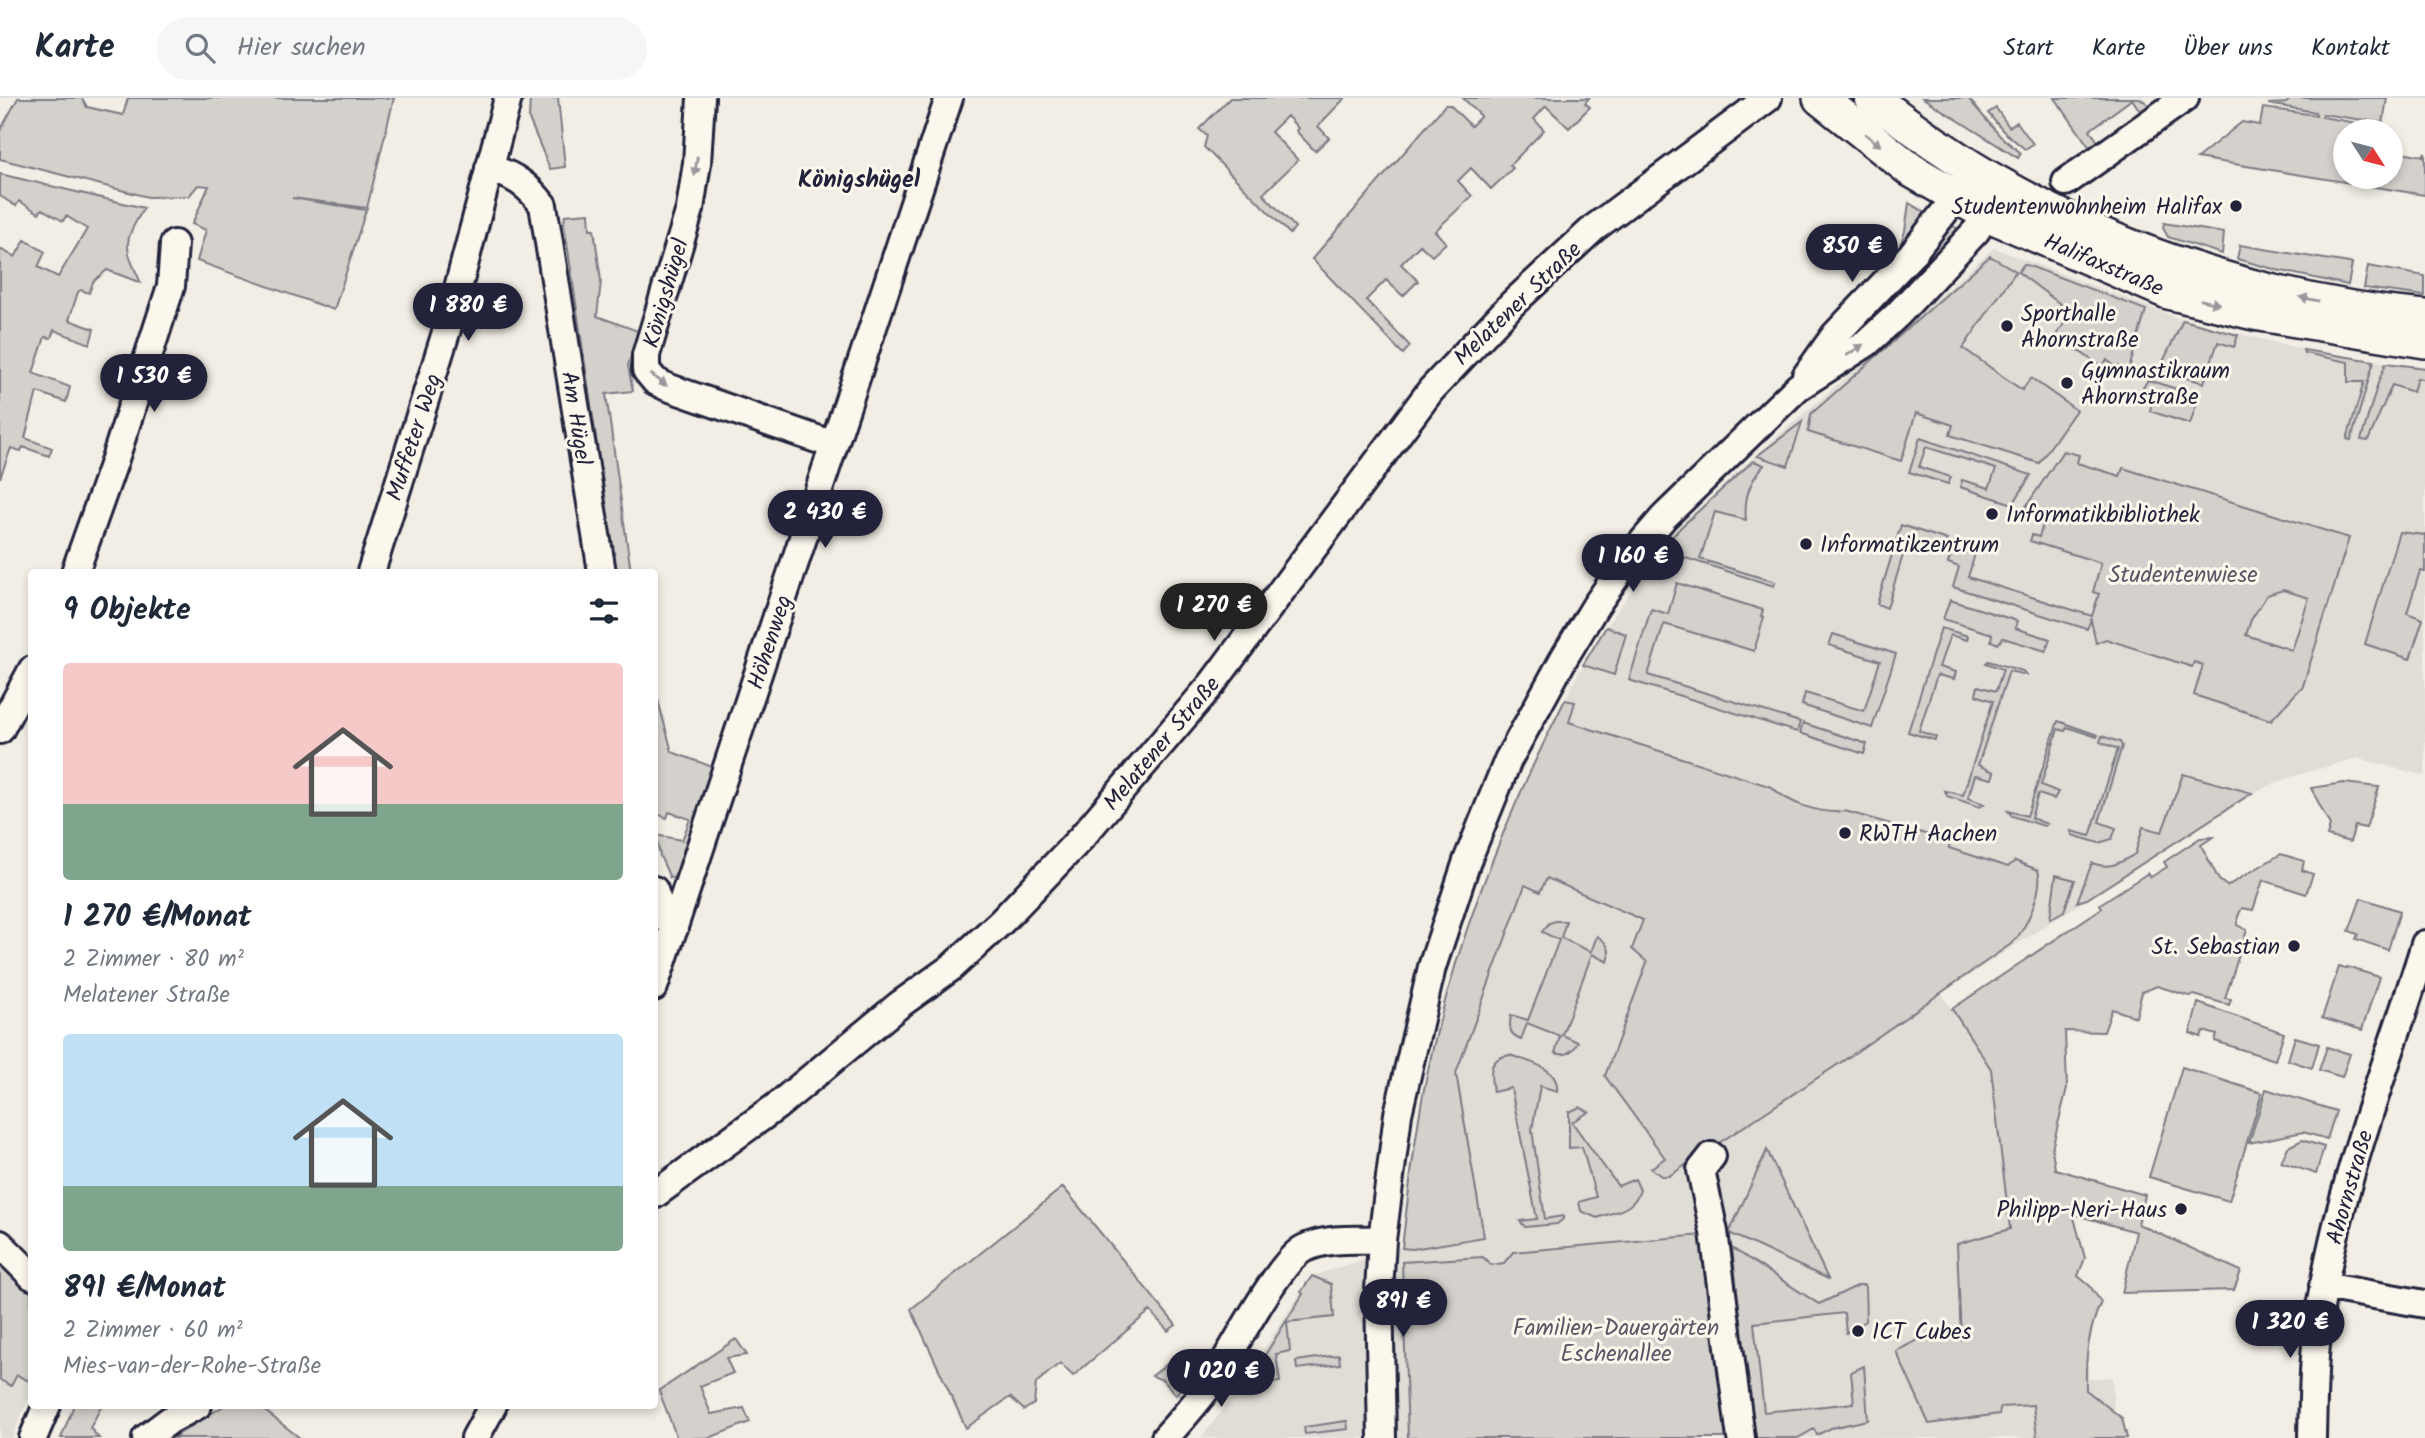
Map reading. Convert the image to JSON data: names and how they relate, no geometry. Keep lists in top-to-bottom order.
{
  "streets": {
    "main road": ["Halifaxstraße"],
    "street": [
      "Königshügel",
      "Melatener Straße",
      "Am Hügel",
      "Muffeter Weg",
      "Höhenweg",
      "Ahornstraße"
    ]
  },
  "crossings": [
    ["Königshügel", "Höhenweg"],
    ["Am Hügel", "Muffeter Weg"]
  ],
  "districts": ["Königshügel"],
  "parks": ["Studentenwiese", "Familien-Dauergärten Eschenallee"],
  "places": [
    "Studentenwohnheim Halifax",
    "Sporthalle Ahornstraße",
    "Gymnastikraum Ahornstraße",
    "Informatikbibliothek",
    "Informatikzentrum",
    "RWTH Aachen",
    "St. Sebastian",
    "Philipp-Neri-Haus",
    "ICT Cubes"
  ],
  "north": "bottom right",
  "page": {
    "header": "Karte",
    "search": "Hier suchen",
    "nav": [
      "Start",
      "Karte",
      "Über uns",
      "Kontakt"
    ],
    "price": [
      "850 €",
      "1 880 €",
      "1 530 €",
      "2 430 €",
      "1 160 €",
      "1 270 €",
      "891 €",
      "1 320 €",
      "1 020 €"
    ],
    "heading": "9 Objekte",
    "list": [
      {
        "name": "1 270 €/Monat",
        "note": "2 Zimmer · 80 m² · Melatener Straße"
      },
      {
        "name": "891 €/Monat",
        "note": "2 Zimmer · 60 m² · Mies-van-der-Rohe-Straße"
      }
    ]
  }
}
